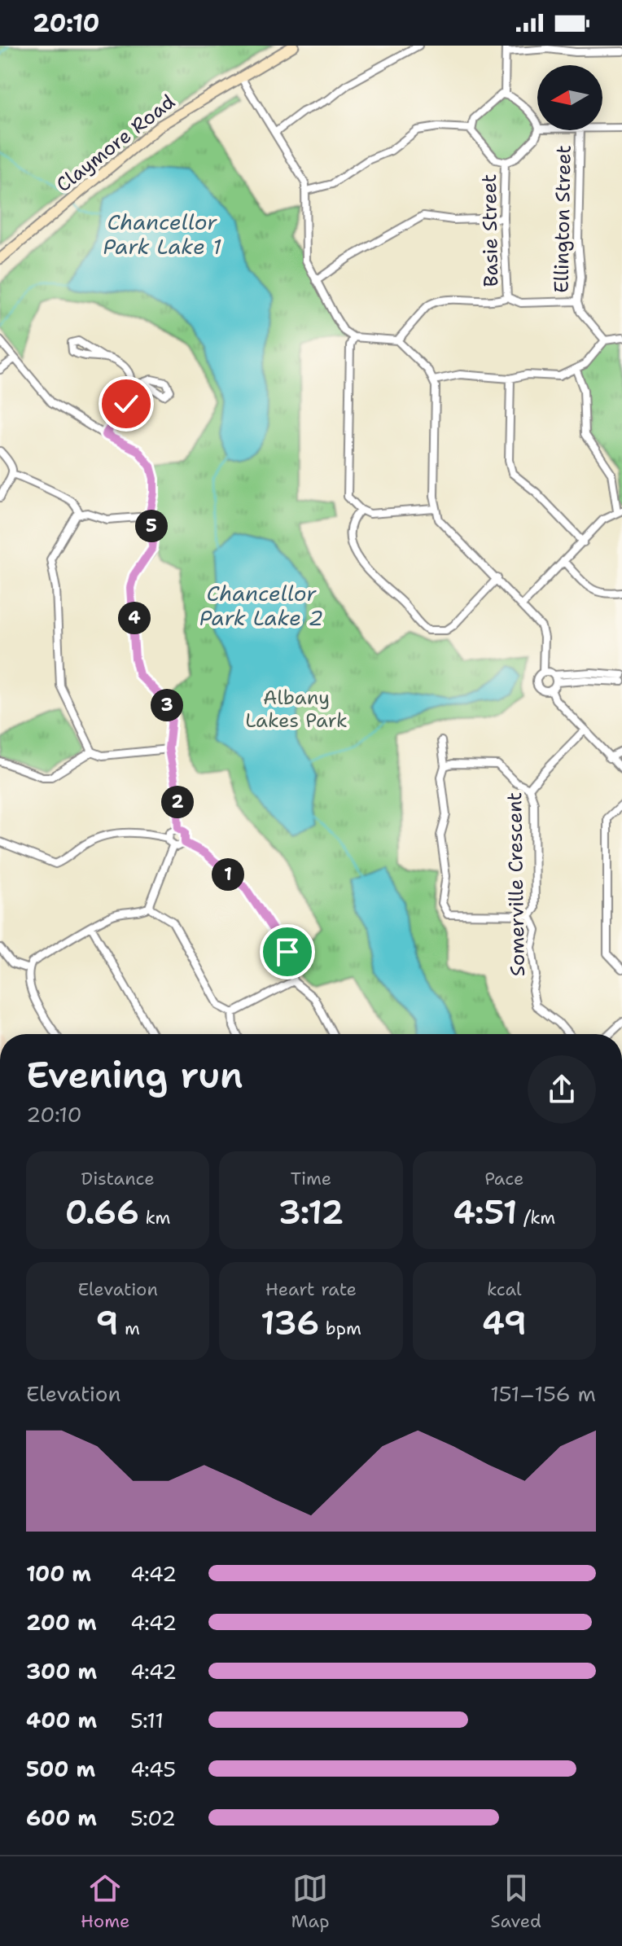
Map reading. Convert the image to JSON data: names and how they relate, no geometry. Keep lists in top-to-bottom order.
{
  "streets": {
    "main road": ["Claymore Road"],
    "street": ["Ellington Street", "Basie Street", "Somerville Crescent"]
  },
  "water": ["Chancellor Park Lake 1", "Chancellor Park Lake 2"],
  "parks": ["Albany Lakes Park"],
  "north": "left",
  "page": {
    "status": "20:10",
    "pins": [
      "5",
      "4",
      "3",
      "2",
      "1"
    ],
    "heading": ["Evening run", "20:10"],
    "stats": [
      ["Distance", "0.66 km"],
      ["Time", "3:12"],
      ["Pace", "4:51 /km"],
      ["Elevation", "9 m"],
      ["Heart rate", "136 bpm"],
      ["kcal", "49"]
    ],
    "chart": ["Elevation", "151–156 m"],
    "list": [
      {
        "name": "100 m",
        "note": "4:42"
      },
      {
        "name": "200 m",
        "note": "4:42"
      },
      {
        "name": "300 m",
        "note": "4:42"
      },
      {
        "name": "400 m",
        "note": "5:11"
      },
      {
        "name": "500 m",
        "note": "4:45"
      },
      {
        "name": "600 m",
        "note": "5:02"
      }
    ],
    "tabs": ["Home", "Map", "Saved"]
  }
}
